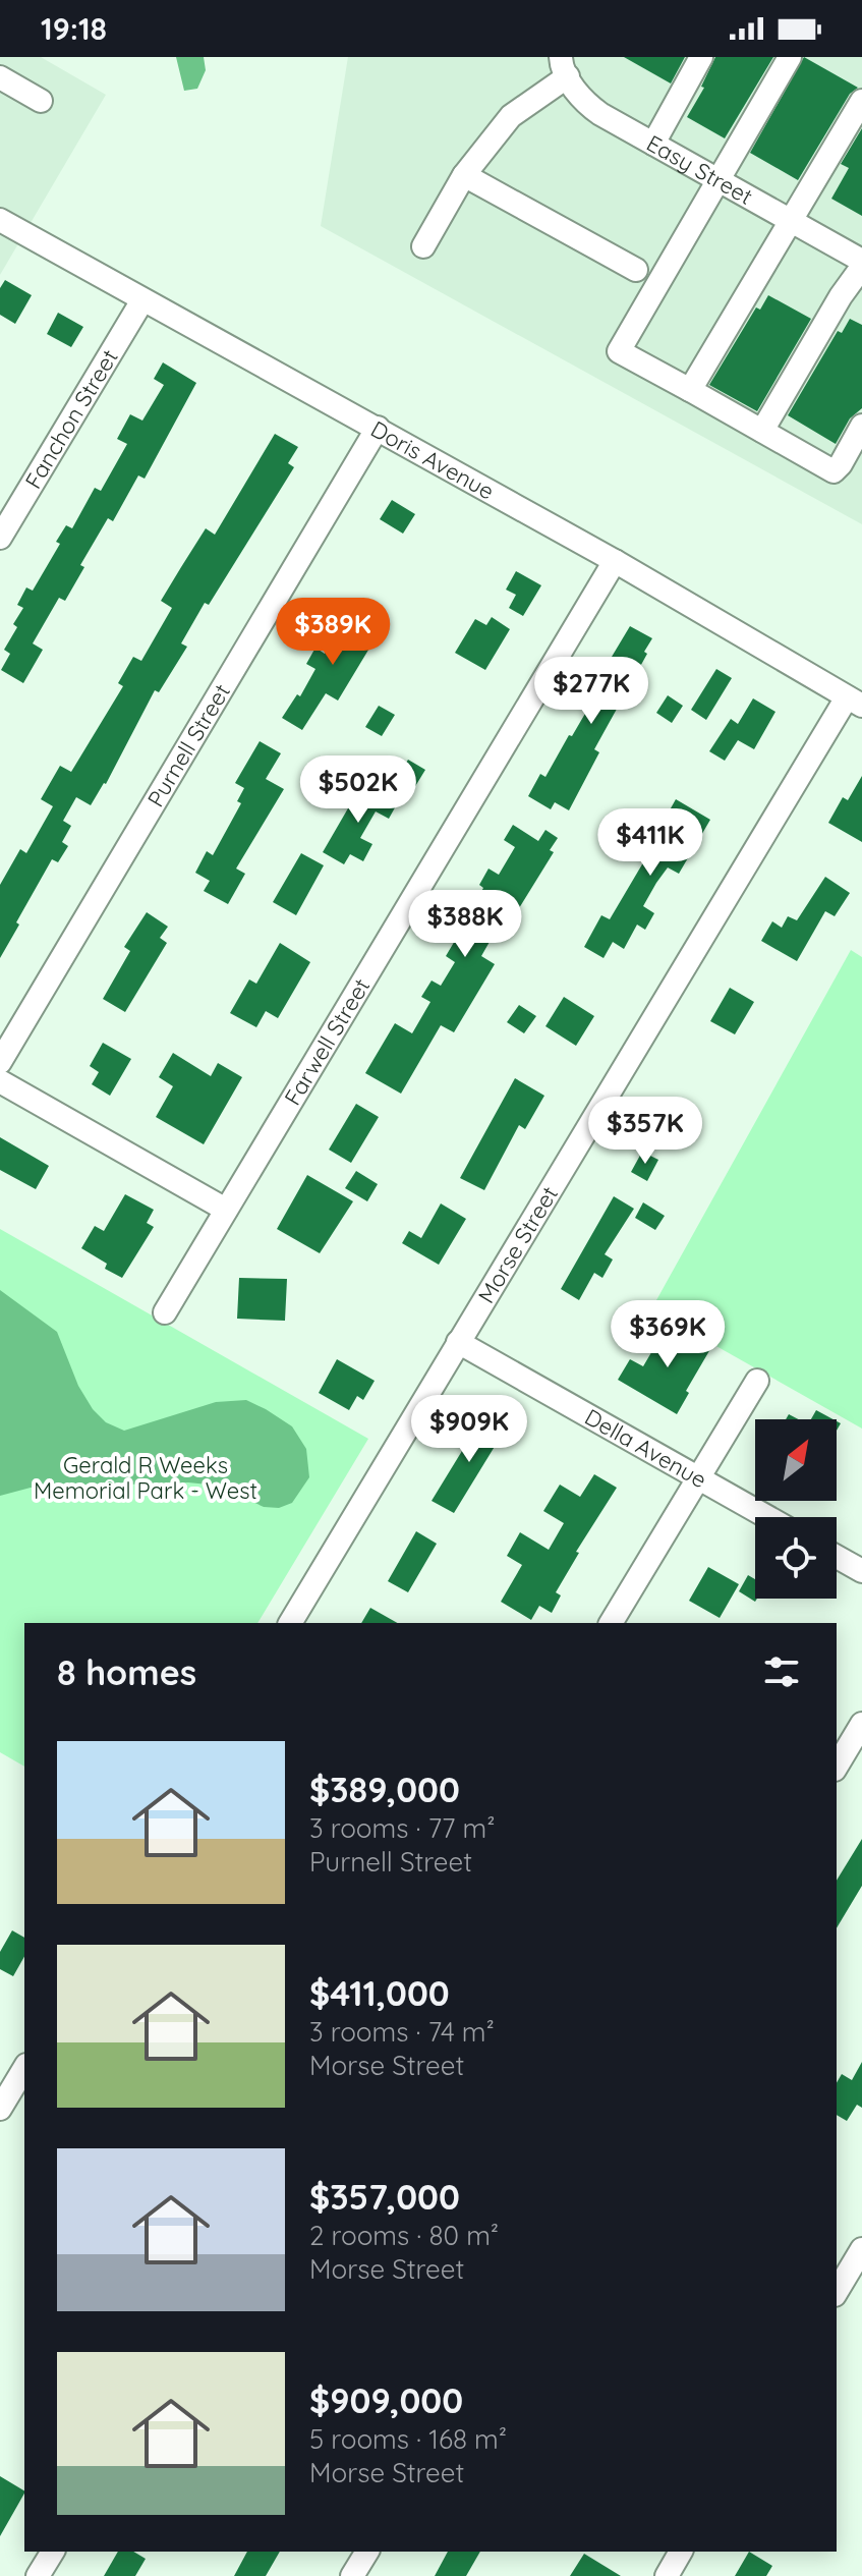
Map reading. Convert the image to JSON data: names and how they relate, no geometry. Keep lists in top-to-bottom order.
{
  "streets": {
    "street": [
      "Easy Street",
      "Fanchon Street",
      "Doris Avenue",
      "Purnell Street",
      "Farwell Street",
      "Morse Street",
      "Della Avenue"
    ]
  },
  "crossings": [
    ["Fanchon Street", "Doris Avenue"],
    ["Doris Avenue", "Purnell Street"],
    ["Doris Avenue", "Farwell Street"],
    ["Doris Avenue", "Morse Street"],
    ["Morse Street", "Della Avenue"]
  ],
  "parks": ["Gerald R Weeks Memorial Park - West"],
  "north": "top right",
  "page": {
    "status": "19:18",
    "price": [
      "$389K",
      "$277K",
      "$502K",
      "$411K",
      "$388K",
      "$357K",
      "$369K",
      "$909K"
    ],
    "heading": "8 homes",
    "list": [
      {
        "name": "$389,000",
        "note": "3 rooms · 77 m² · Purnell Street"
      },
      {
        "name": "$411,000",
        "note": "3 rooms · 74 m² · Morse Street"
      },
      {
        "name": "$357,000",
        "note": "2 rooms · 80 m² · Morse Street"
      },
      {
        "name": "$909,000",
        "note": "5 rooms · 168 m² · Morse Street"
      }
    ]
  }
}
